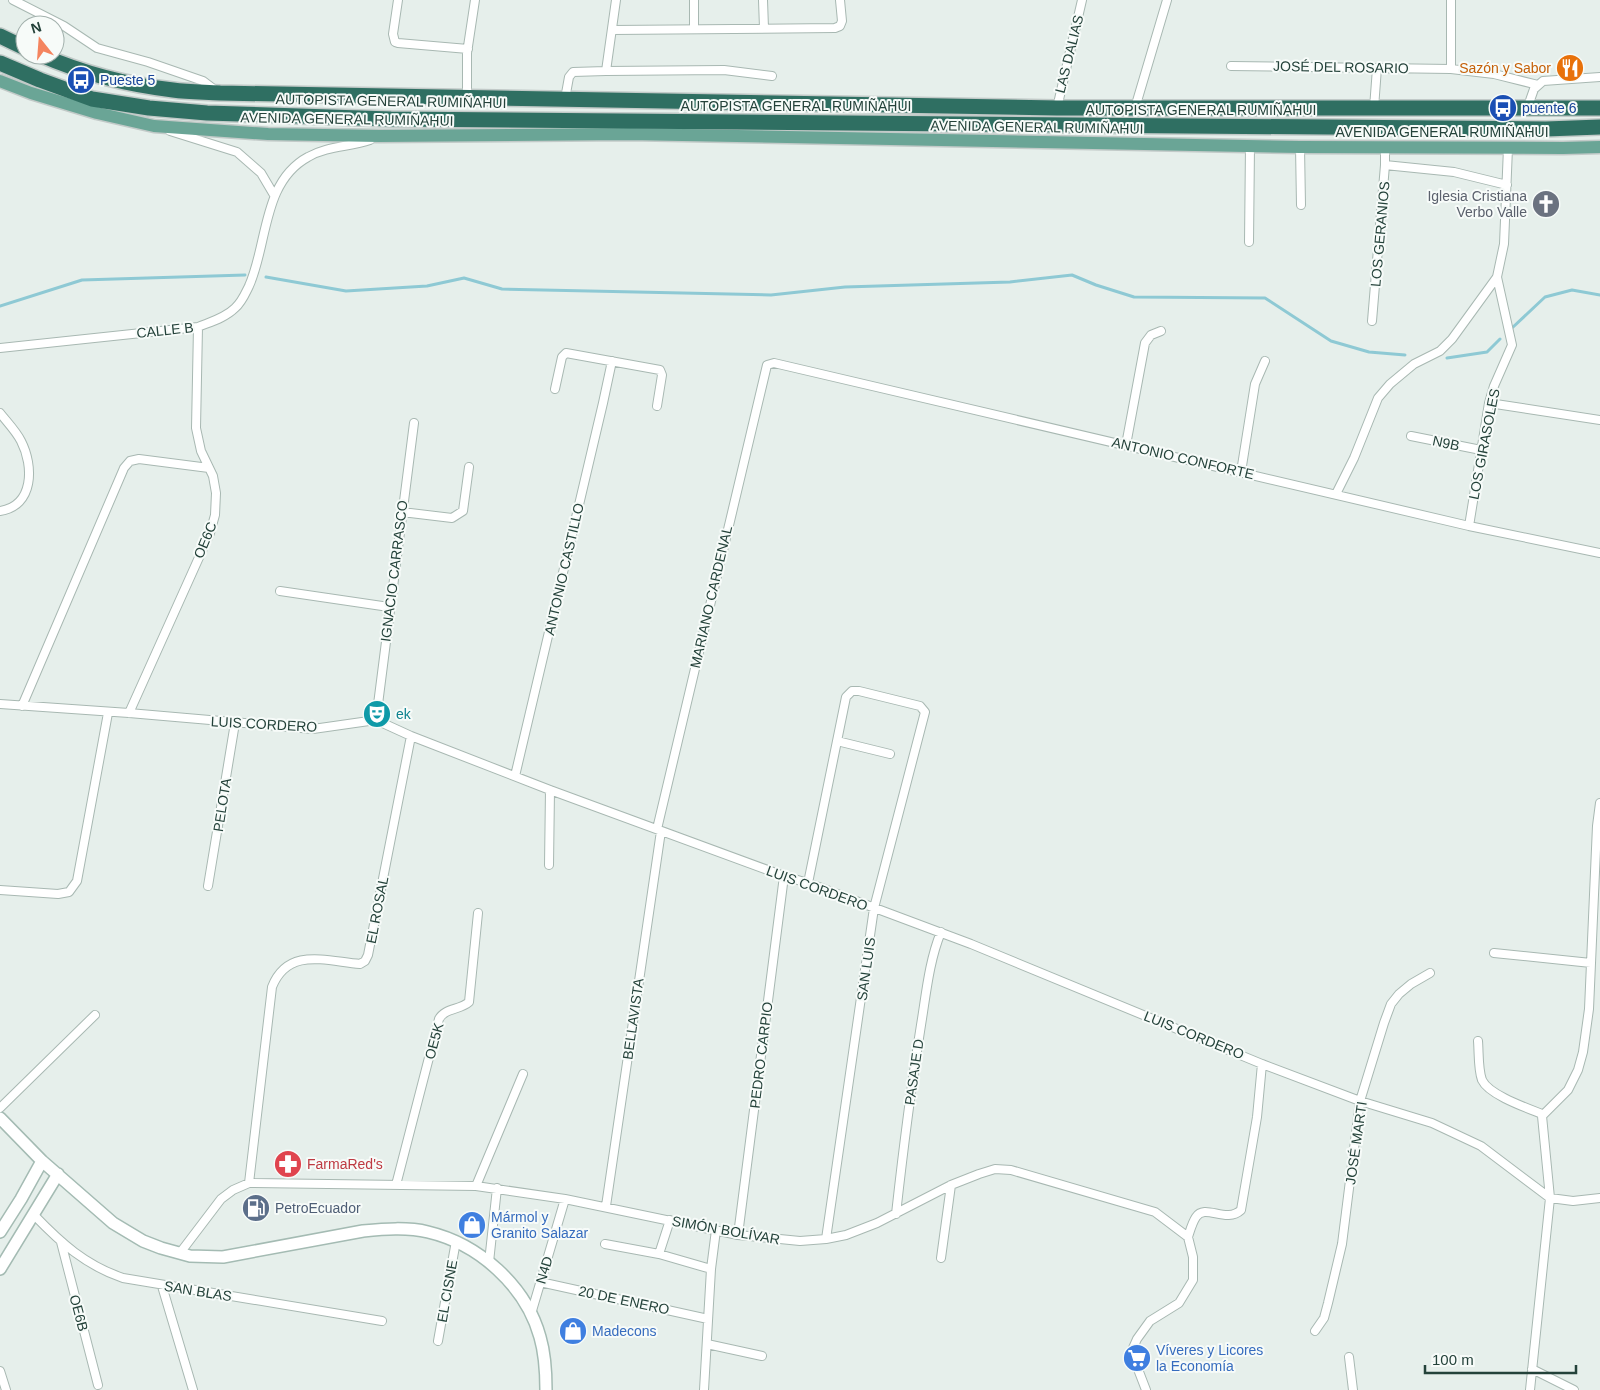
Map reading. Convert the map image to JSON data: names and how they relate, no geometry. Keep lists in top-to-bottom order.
{
  "streets": {
    "highway": ["AUTOPISTA GENERAL RUMIÑAHUI"],
    "main road": ["AVENIDA GENERAL RUMIÑAHUI"],
    "street": [
      "LAS DALIAS",
      "JOSÉ DEL ROSARIO",
      "LOS GERANIOS",
      "CALLE B",
      "N9B",
      "LOS GIRASOLES",
      "ANTONIO CONFORTE",
      "OE6C",
      "ANTONIO CASTILLO",
      "IGNACIO CARRASCO",
      "MARIANO CARDENAL",
      "LUIS CORDERO",
      "PELOTA",
      "EL ROSAL",
      "SAN LUIS",
      "BELLAVISTA",
      "OE5K",
      "PEDRO CARPIO",
      "PASAJE D",
      "JOSÉ MARTI",
      "SIMÓN BOLÍVAR",
      "N4D",
      "SAN BLAS",
      "EL CISNE",
      "20 DE ENERO",
      "OE6B"
    ]
  },
  "crossings": [
    ["LAS DALIAS", "AUTOPISTA GENERAL RUMIÑAHUI"],
    ["AVENIDA GENERAL RUMIÑAHUI", "LOS GERANIOS"],
    ["AVENIDA GENERAL RUMIÑAHUI", "CALLE B"],
    ["AVENIDA GENERAL RUMIÑAHUI", "LOS GIRASOLES"],
    ["CALLE B", "OE6C"],
    ["N9B", "LOS GIRASOLES"],
    ["LOS GIRASOLES", "ANTONIO CONFORTE"],
    ["ANTONIO CONFORTE", "MARIANO CARDENAL"],
    ["OE6C", "LUIS CORDERO"],
    ["ANTONIO CASTILLO", "LUIS CORDERO"],
    ["IGNACIO CARRASCO", "LUIS CORDERO"],
    ["MARIANO CARDENAL", "LUIS CORDERO"],
    ["MARIANO CARDENAL", "BELLAVISTA"],
    ["LUIS CORDERO", "PELOTA"],
    ["LUIS CORDERO", "EL ROSAL"],
    ["LUIS CORDERO", "SAN LUIS"],
    ["LUIS CORDERO", "BELLAVISTA"],
    ["LUIS CORDERO", "PEDRO CARPIO"],
    ["LUIS CORDERO", "PASAJE D"],
    ["LUIS CORDERO", "JOSÉ MARTI"],
    ["EL ROSAL", "SIMÓN BOLÍVAR"],
    ["SAN LUIS", "SIMÓN BOLÍVAR"],
    ["BELLAVISTA", "SIMÓN BOLÍVAR"],
    ["OE5K", "SIMÓN BOLÍVAR"],
    ["PEDRO CARPIO", "SIMÓN BOLÍVAR"],
    ["PASAJE D", "SIMÓN BOLÍVAR"],
    ["SIMÓN BOLÍVAR", "N4D"],
    ["N4D", "20 DE ENERO"],
    ["SAN BLAS", "OE6B"]
  ],
  "places": {
    "restaurant": ["Sazón y Sabor"],
    "bus stop": ["Pueste 5", "puente 6"],
    "church": ["Iglesia Cristiana Verbo Valle"],
    "theatre": ["ek"],
    "pharmacy": ["FarmaRed's"],
    "fuel station": ["PetroEcuador"],
    "shop": ["Mármol y Granito Salazar", "Madecons"],
    "supermarket": ["Víveres y Licores la Economía"]
  },
  "scale_bar": "100 m",
  "north": "top"
}
